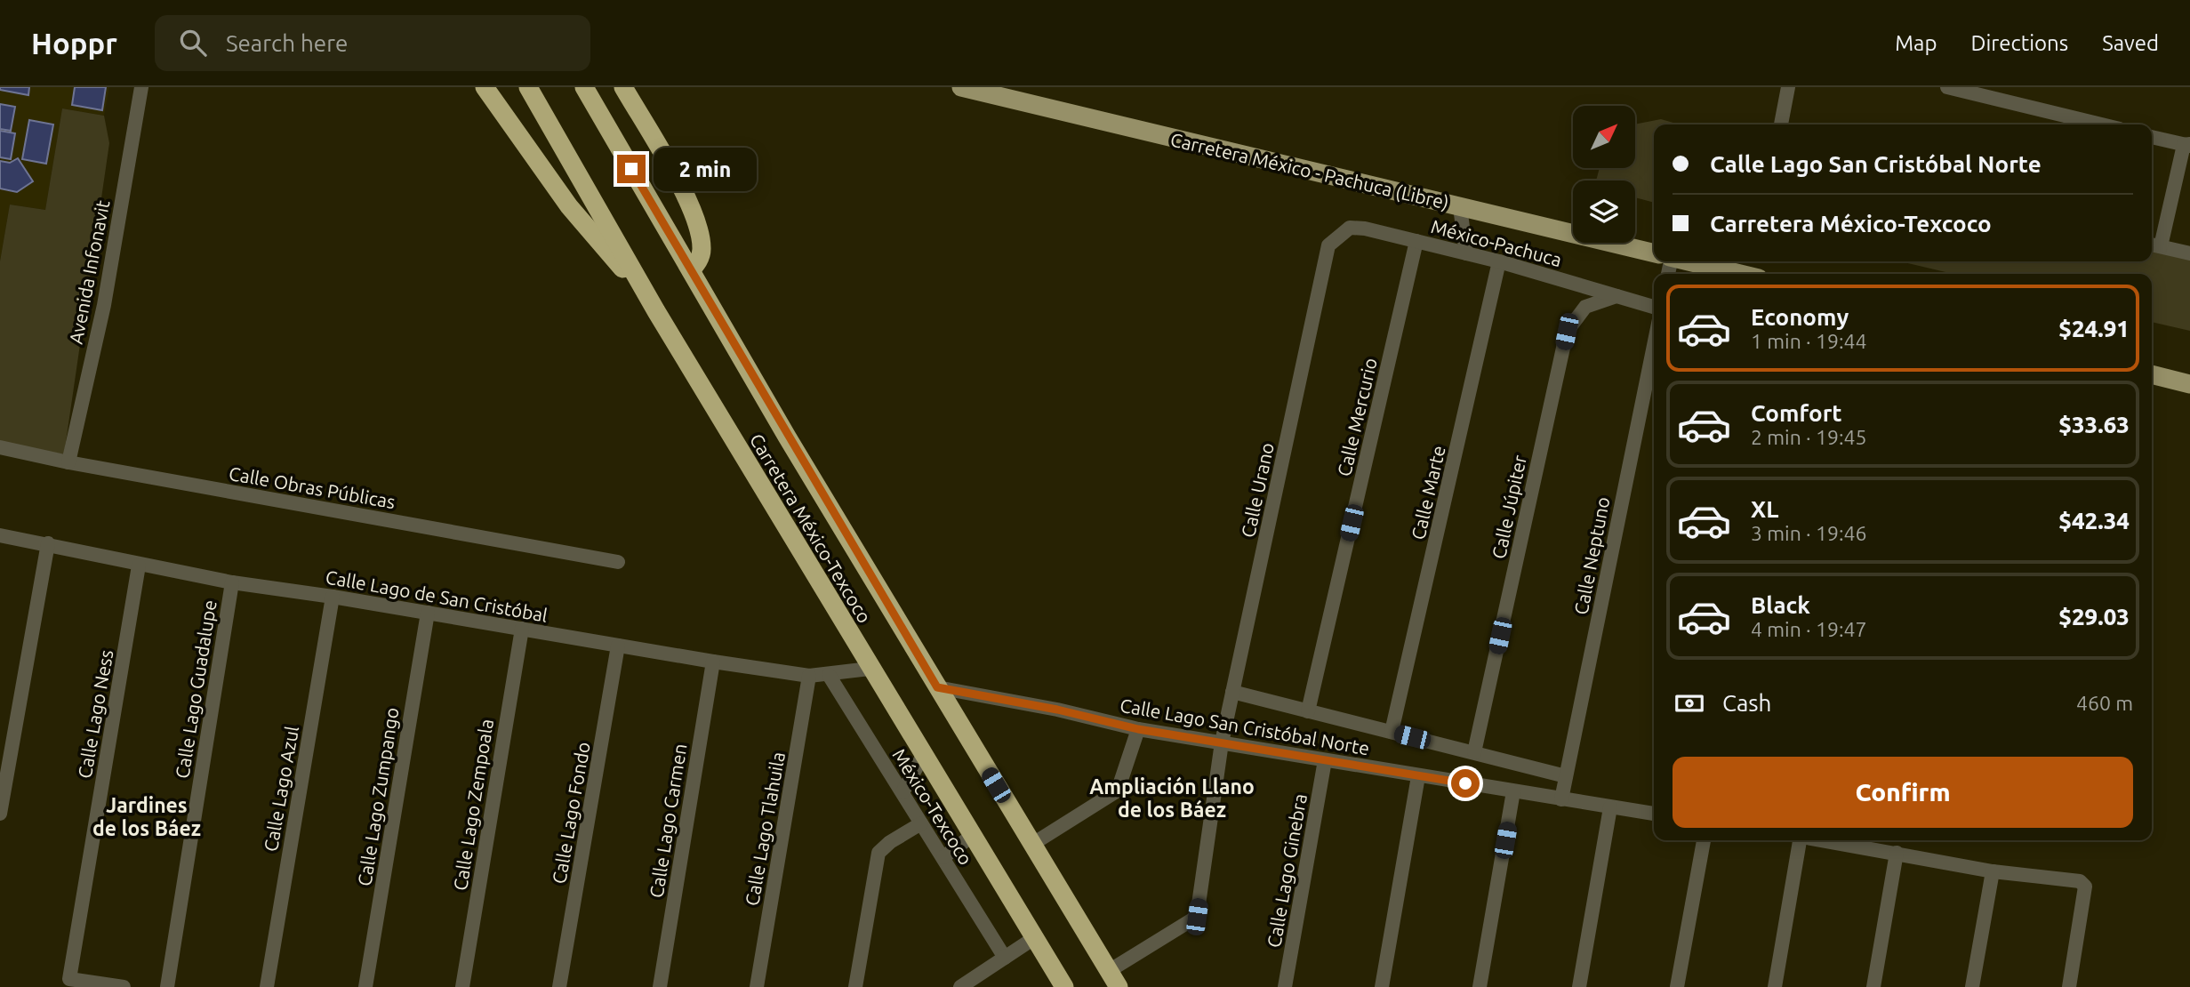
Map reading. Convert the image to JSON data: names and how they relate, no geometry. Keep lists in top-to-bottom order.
{
  "streets": {
    "highway": ["Carretera México-Texcoco"],
    "main road": ["Carretera México - Pachuca (Libre)"],
    "street": [
      "México-Pachuca",
      "Avenida Infonavit",
      "Calle Mercurio",
      "Calle Obras Públicas",
      "Calle Urano",
      "Calle Marte",
      "Calle Júpiter",
      "Calle Neptuno",
      "Calle Lago de San Cristóbal",
      "Calle Lago Guadalupe",
      "Calle Lago Ness",
      "Calle Lago San Cristóbal Norte",
      "Calle Lago Azul",
      "Calle Lago Zumpango",
      "Calle Lago Zempoala",
      "México-Texcoco",
      "Calle Lago Fondo",
      "Calle Lago Carmen",
      "Calle Lago Tlahuila",
      "Calle Lago Ginebra"
    ]
  },
  "crossings": [
    ["México-Pachuca", "Calle Mercurio"],
    ["México-Pachuca", "Calle Urano"],
    ["México-Pachuca", "Calle Marte"],
    ["México-Pachuca", "Calle Júpiter"],
    ["Avenida Infonavit", "Calle Obras Públicas"],
    ["Calle Mercurio", "Calle Lago San Cristóbal Norte"],
    ["Calle Urano", "Carretera México-Texcoco"],
    ["Calle Urano", "Calle Lago San Cristóbal Norte"],
    ["Calle Marte", "Calle Lago San Cristóbal Norte"],
    ["Calle Júpiter", "Calle Lago San Cristóbal Norte"],
    ["Carretera México-Texcoco", "Calle Lago de San Cristóbal"],
    ["Carretera México-Texcoco", "Calle Lago San Cristóbal Norte"],
    ["Calle Neptuno", "Calle Lago San Cristóbal Norte"],
    ["Calle Lago de San Cristóbal", "Calle Lago Guadalupe"],
    ["Calle Lago de San Cristóbal", "Calle Lago Ness"],
    ["Calle Lago de San Cristóbal", "Calle Lago Azul"],
    ["Calle Lago de San Cristóbal", "Calle Lago Zumpango"],
    ["Calle Lago de San Cristóbal", "Calle Lago Zempoala"],
    ["Calle Lago de San Cristóbal", "México-Texcoco"],
    ["Calle Lago de San Cristóbal", "Calle Lago Fondo"],
    ["Calle Lago de San Cristóbal", "Calle Lago Carmen"],
    ["Calle Lago de San Cristóbal", "Calle Lago Tlahuila"],
    ["Calle Lago San Cristóbal Norte", "Calle Lago Ginebra"]
  ],
  "districts": ["Ampliación Llano de los Báez", "Jardines de los Báez"],
  "north": "top right",
  "page": {
    "header": "Hoppr",
    "search": "Search here",
    "nav": ["Map", "Directions", "Saved"],
    "banner": ["Calle Lago San Cristóbal Norte", "Carretera México-Texcoco"],
    "bubble": "2 min",
    "list": [
      {
        "name": "Economy",
        "note": "1 min · 19:44",
        "value": "$24.91"
      },
      {
        "name": "Comfort",
        "note": "2 min · 19:45",
        "value": "$33.63"
      },
      {
        "name": "XL",
        "note": "3 min · 19:46",
        "value": "$42.34"
      },
      {
        "name": "Black",
        "note": "4 min · 19:47",
        "value": "$29.03"
      }
    ],
    "pay": ["Cash", "460 m"],
    "buttons": "Confirm"
  }
}
